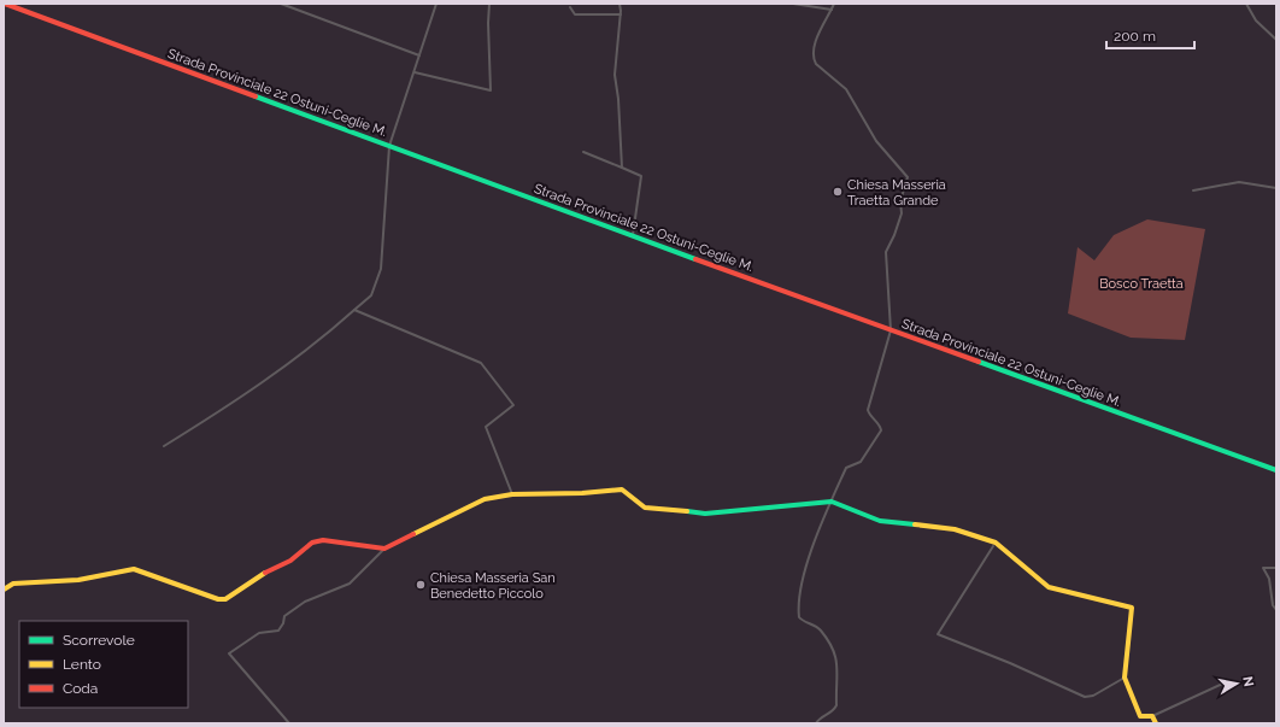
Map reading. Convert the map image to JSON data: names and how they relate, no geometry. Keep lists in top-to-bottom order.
{
  "streets": {
    "main road": ["Strada Provinciale 22 Ostuni-Ceglie M."]
  },
  "parks": ["Bosco Traetta"],
  "places": ["Chiesa Masseria Traetta Grande", "Chiesa Masseria San Benedetto Piccolo"],
  "legend": ["Scorrevole", "Lento", "Coda"],
  "scale_bar": "200 m",
  "north": "right"
}
